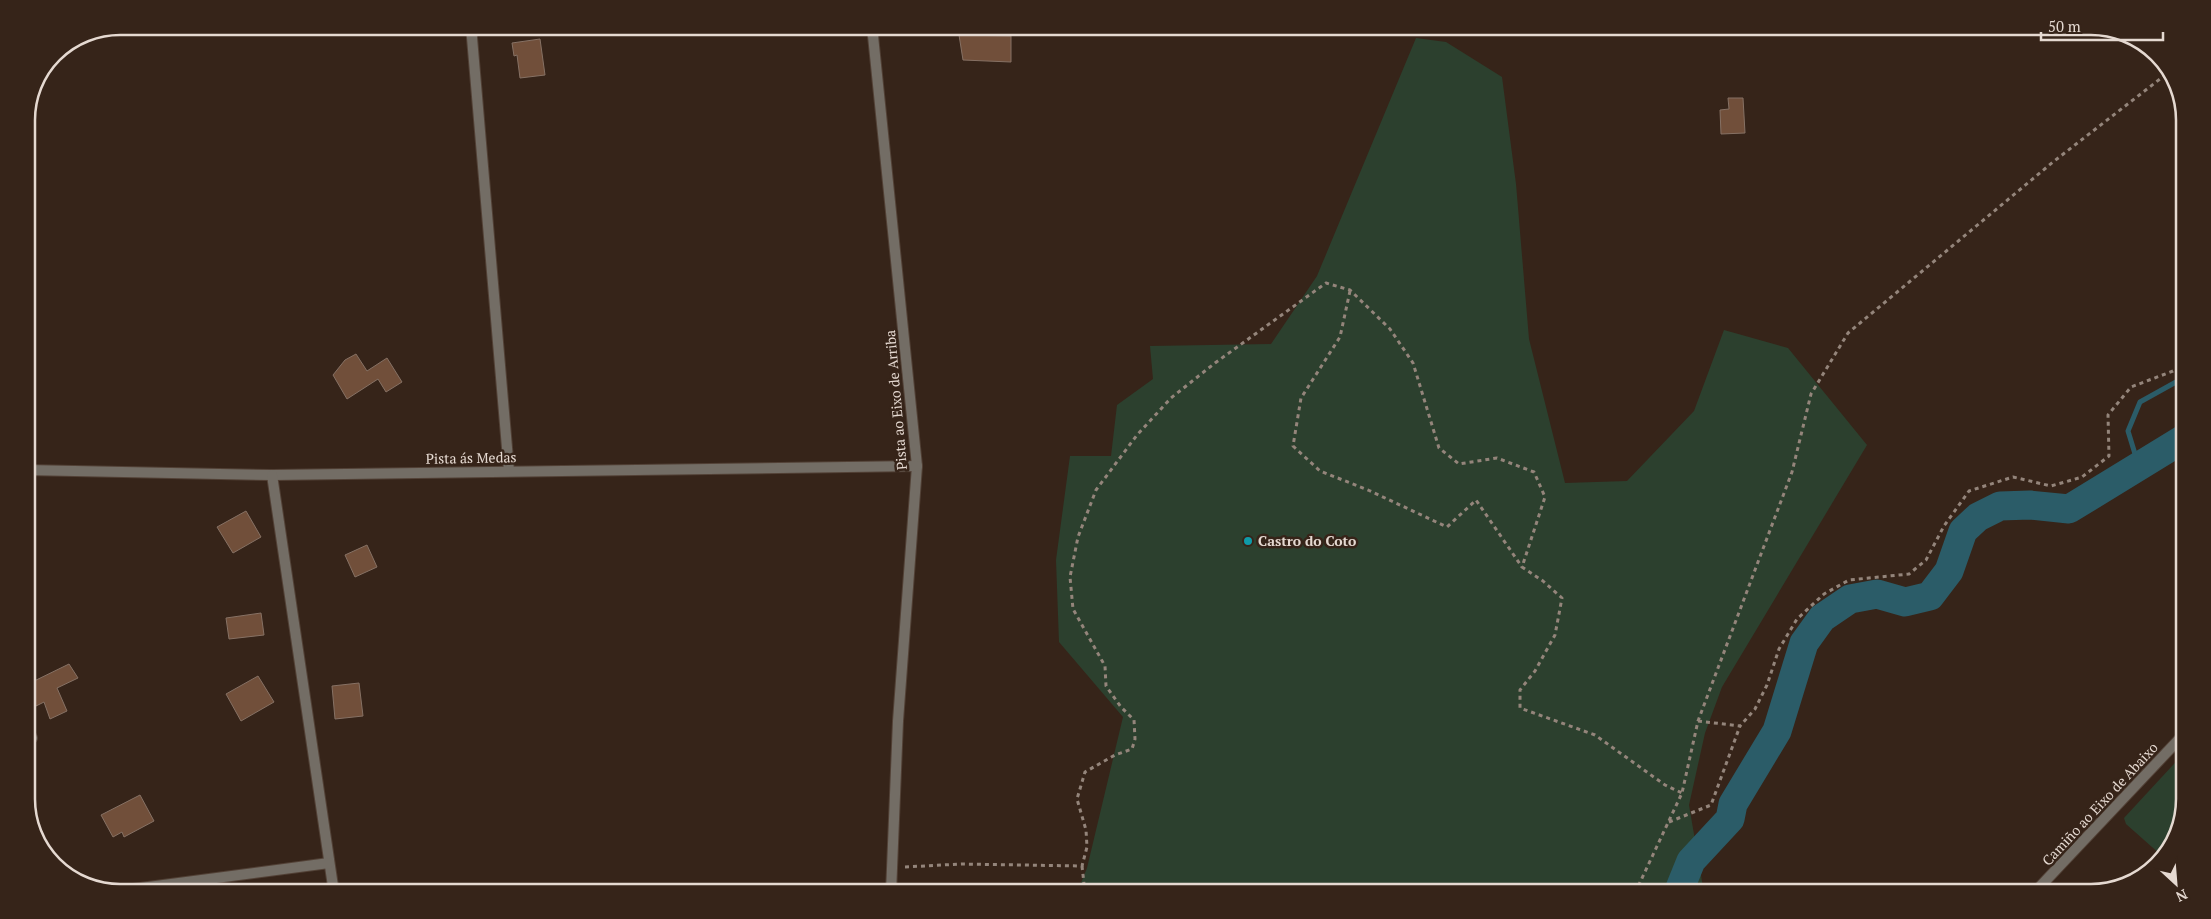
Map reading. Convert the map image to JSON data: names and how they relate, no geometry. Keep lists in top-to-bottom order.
{
  "streets": {
    "street": ["Pista ao Eixo de Arriba", "Pista ás Medas", "Camiño ao Eixo de Abaixo"]
  },
  "crossings": [
    ["Pista ao Eixo de Arriba", "Pista ás Medas"]
  ],
  "places": ["Castro do Coto"],
  "scale_bar": "50 m",
  "north": "bottom right"
}
